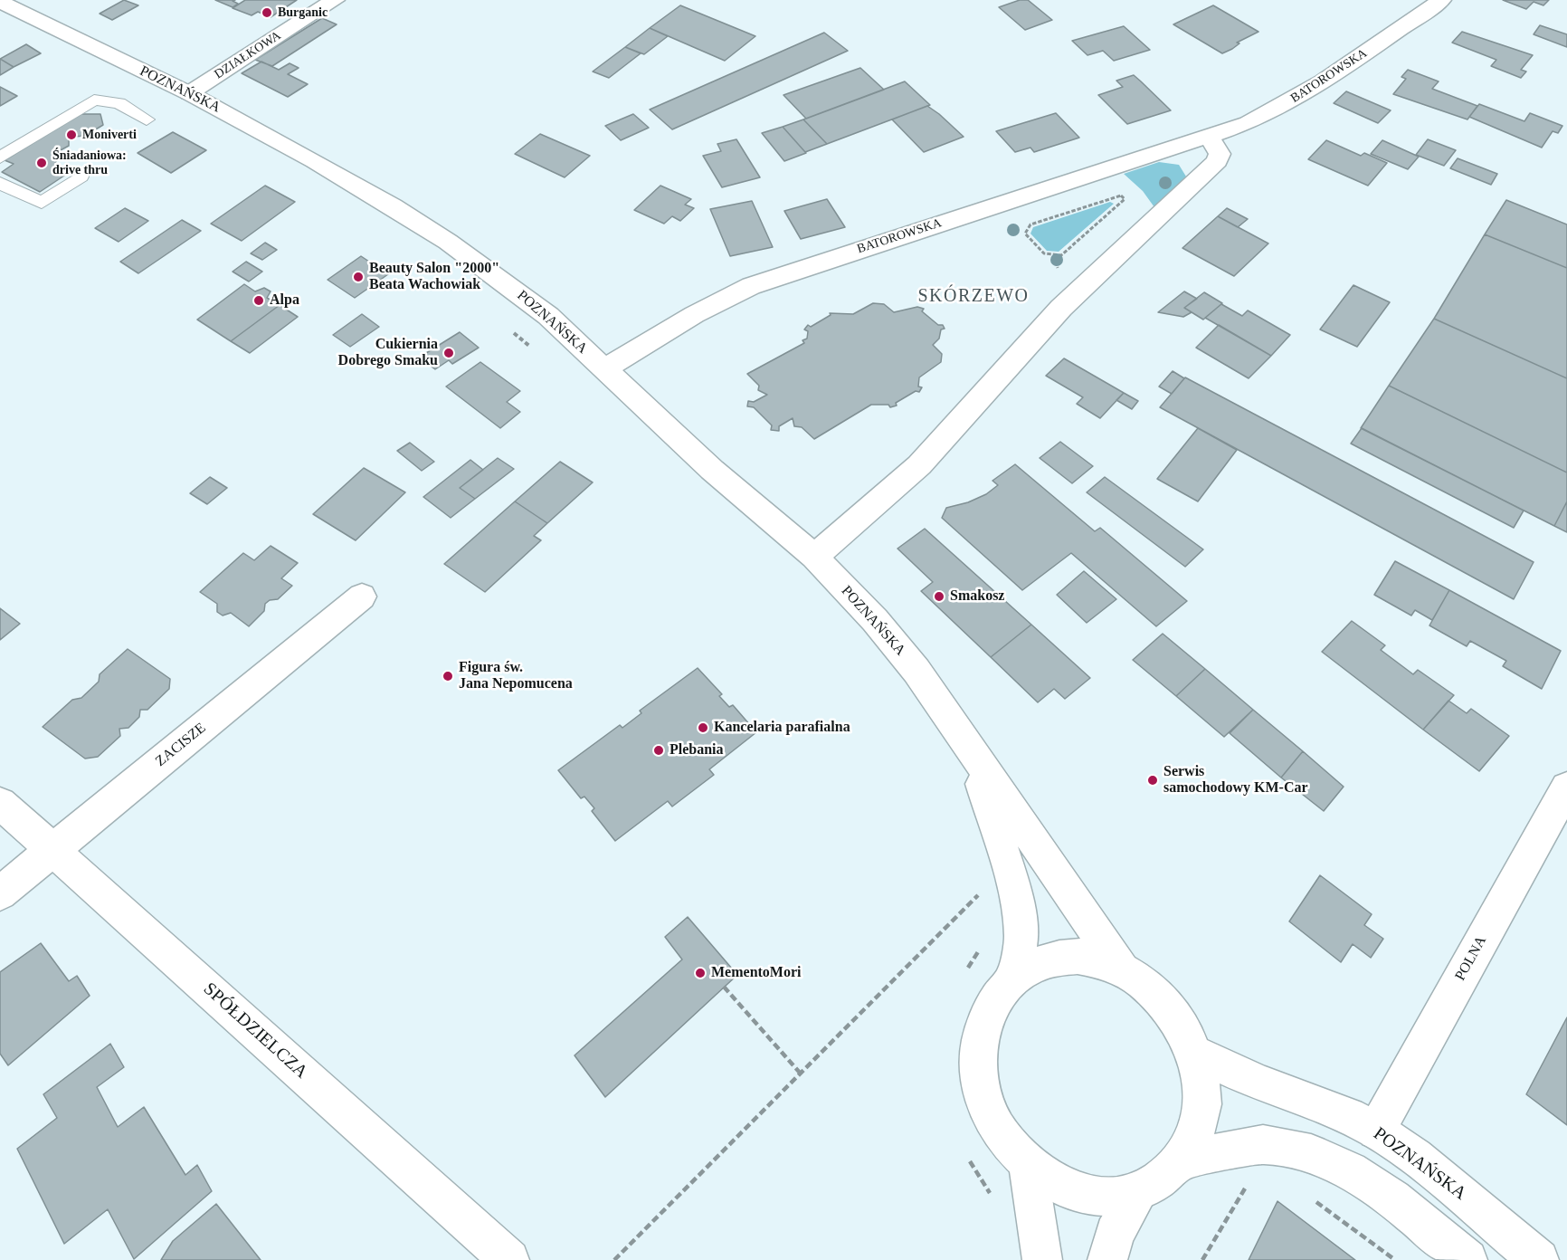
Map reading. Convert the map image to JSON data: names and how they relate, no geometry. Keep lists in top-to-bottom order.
{
  "streets": {
    "street": [
      "DZIAŁKOWA",
      "BATOROWSKA",
      "POZNAŃSKA",
      "ZACISZE",
      "POLNA",
      "SPÓŁDZIELCZA"
    ]
  },
  "crossings": [
    ["DZIAŁKOWA", "POZNAŃSKA"],
    ["BATOROWSKA", "POZNAŃSKA"],
    ["POZNAŃSKA", "POLNA"],
    ["ZACISZE", "SPÓŁDZIELCZA"]
  ],
  "districts": ["SKÓRZEWO"],
  "places": [
    "Burganic",
    "Moniverti",
    "Śniadaniowa: drive thru",
    "Beauty Salon \"2000\" Beata Wachowiak",
    "Alpa",
    "Cukiernia Dobrego Smaku",
    "Smakosz",
    "Figura św. Jana Nepomucena",
    "Kancelaria parafialna",
    "Plebania",
    "Serwis samochodowy KM-Car",
    "MementoMori"
  ]
}
